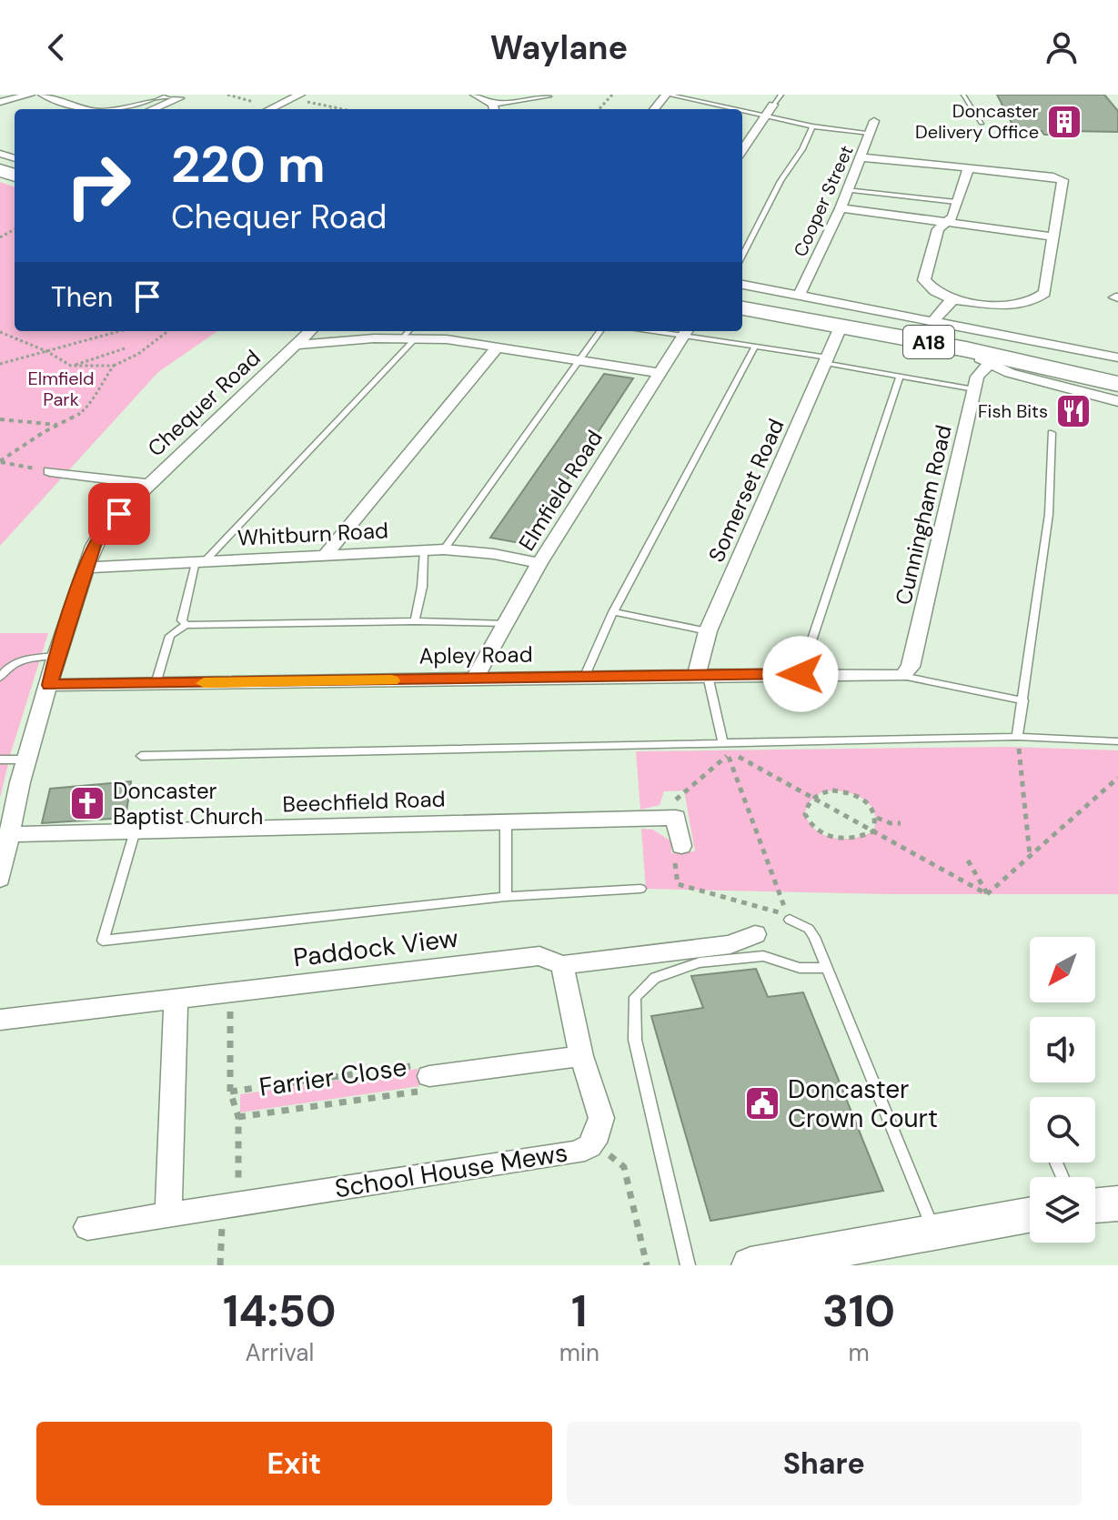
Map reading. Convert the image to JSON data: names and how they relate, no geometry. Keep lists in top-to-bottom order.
{
  "streets": {
    "highway": ["A18"],
    "street": [
      "Cooper Street",
      "Chequer Road",
      "Elmfield Road",
      "Somerset Road",
      "Cunningham Road",
      "Whitburn Road",
      "Apley Road",
      "Beechfield Road",
      "Paddock View",
      "Farrier Close",
      "School House Mews"
    ]
  },
  "crossings": [
    ["A18", "Somerset Road"],
    ["Chequer Road", "Whitburn Road"],
    ["Chequer Road", "Apley Road"],
    ["Chequer Road", "Beechfield Road"],
    ["Elmfield Road", "Whitburn Road"],
    ["Elmfield Road", "Apley Road"],
    ["Somerset Road", "Apley Road"],
    ["Cunningham Road", "Apley Road"],
    ["Paddock View", "School House Mews"],
    ["Farrier Close", "School House Mews"]
  ],
  "parks": ["Elmfield Park"],
  "places": {
    "building": ["Doncaster Delivery Office"],
    "restaurant": ["Fish Bits"],
    "church": ["Doncaster Baptist Church"],
    "public building": ["Doncaster Crown Court"]
  },
  "north": "bottom left",
  "page": {
    "header": "Waylane",
    "turn": ["220 m", "Chequer Road"],
    "then": "Then",
    "eta": [
      "14:50",
      "Arrival",
      "1",
      "min",
      "310",
      "m"
    ],
    "buttons": ["Exit", "Share"]
  }
}
